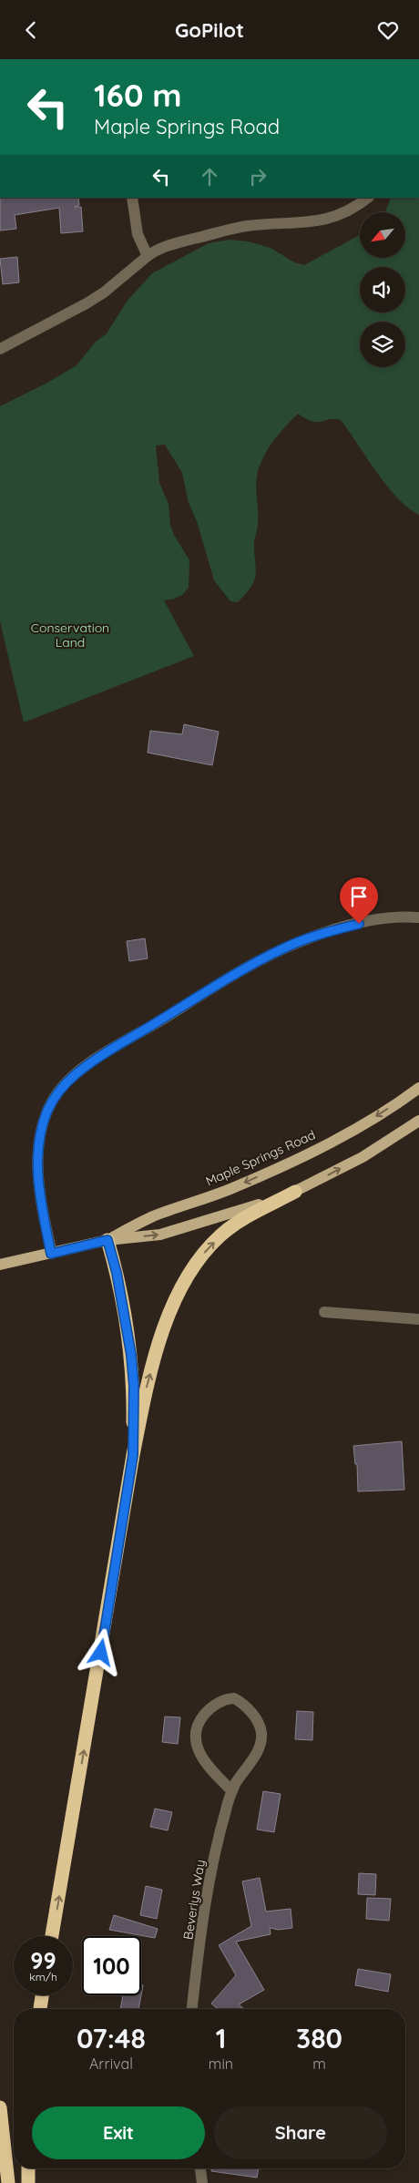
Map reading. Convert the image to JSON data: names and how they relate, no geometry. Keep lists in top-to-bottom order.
{
  "streets": {
    "main road": ["Maple Springs Road"],
    "street": ["Beverlys Way"]
  },
  "parks": ["Conservation Land"],
  "north": "bottom left",
  "page": {
    "header": "GoPilot",
    "turn": ["160 m", "Maple Springs Road"],
    "speed": "99 km/h",
    "limit": "100",
    "eta": [
      "07:48",
      "Arrival",
      "1",
      "min",
      "380",
      "m"
    ],
    "buttons": ["Exit", "Share"]
  }
}
